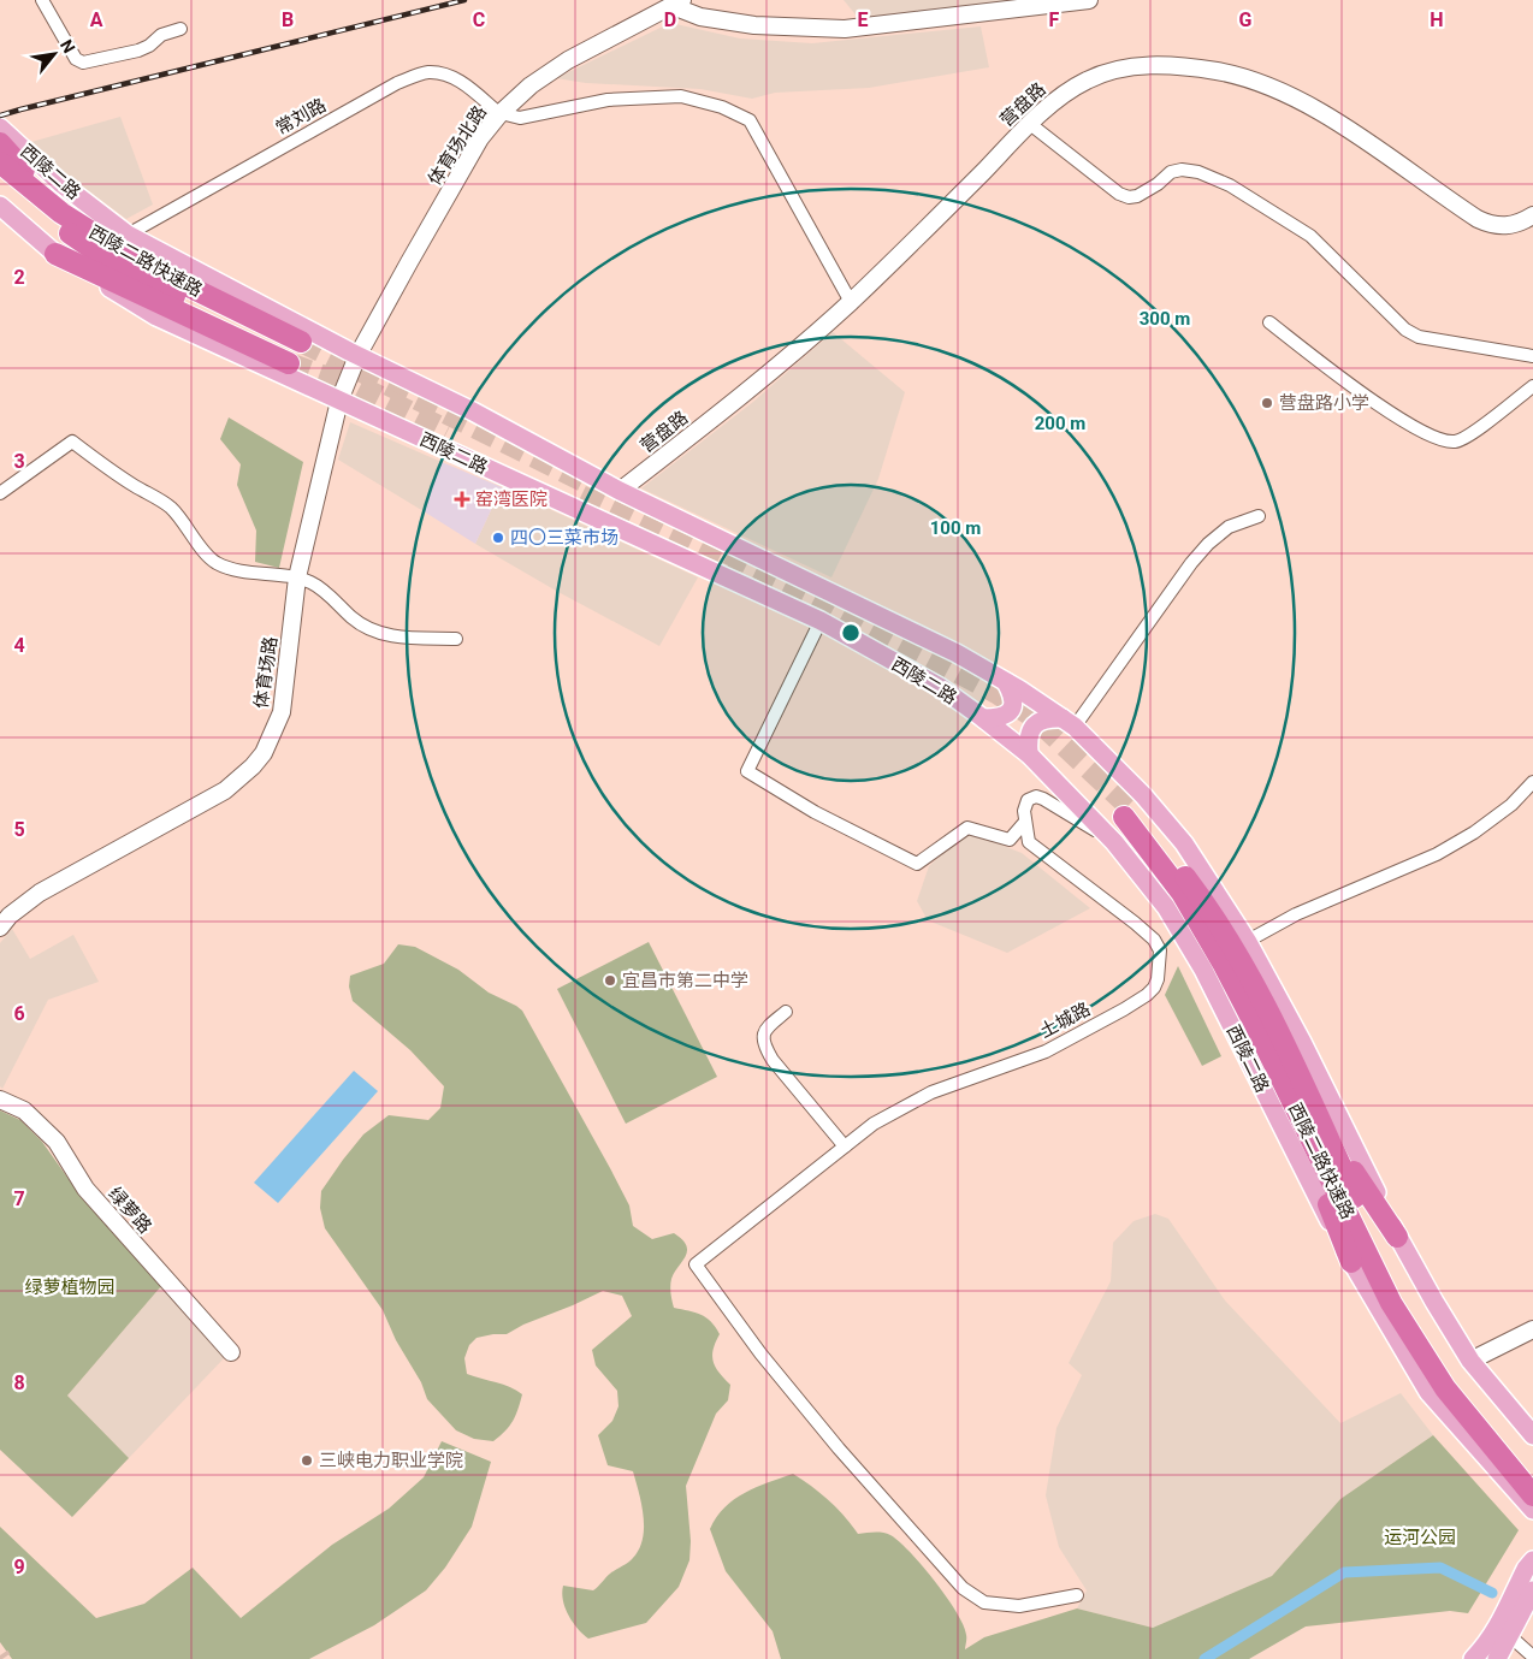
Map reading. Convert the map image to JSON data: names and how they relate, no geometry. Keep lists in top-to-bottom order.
{
  "streets": {
    "highway": ["西陵二路快速路"],
    "main road": ["西陵二路"],
    "street": [
      "营盘路",
      "常刘路",
      "体育场北路",
      "体育场路",
      "土城路",
      "绿萝路"
    ]
  },
  "crossings": [
    ["营盘路", "西陵二路"],
    ["常刘路", "体育场北路"],
    ["常刘路", "西陵二路"],
    ["体育场北路", "西陵二路"],
    ["体育场北路", "体育场路"],
    ["西陵二路", "体育场路"]
  ],
  "parks": ["绿萝植物园", "运河公园"],
  "places": {
    "other": [
      "营盘路小学",
      "四〇三菜市场",
      "宜昌市第二中学",
      "三峡电力职业学院"
    ],
    "health": ["窑湾医院"]
  },
  "north": "top right",
  "grid": {
    "columns": [
      "A",
      "B",
      "C",
      "D",
      "E",
      "F",
      "G",
      "H"
    ],
    "rows": [
      "2",
      "3",
      "4",
      "5",
      "6",
      "7",
      "8",
      "9"
    ]
  },
  "rings": ["300 m", "200 m", "100 m"]
}
